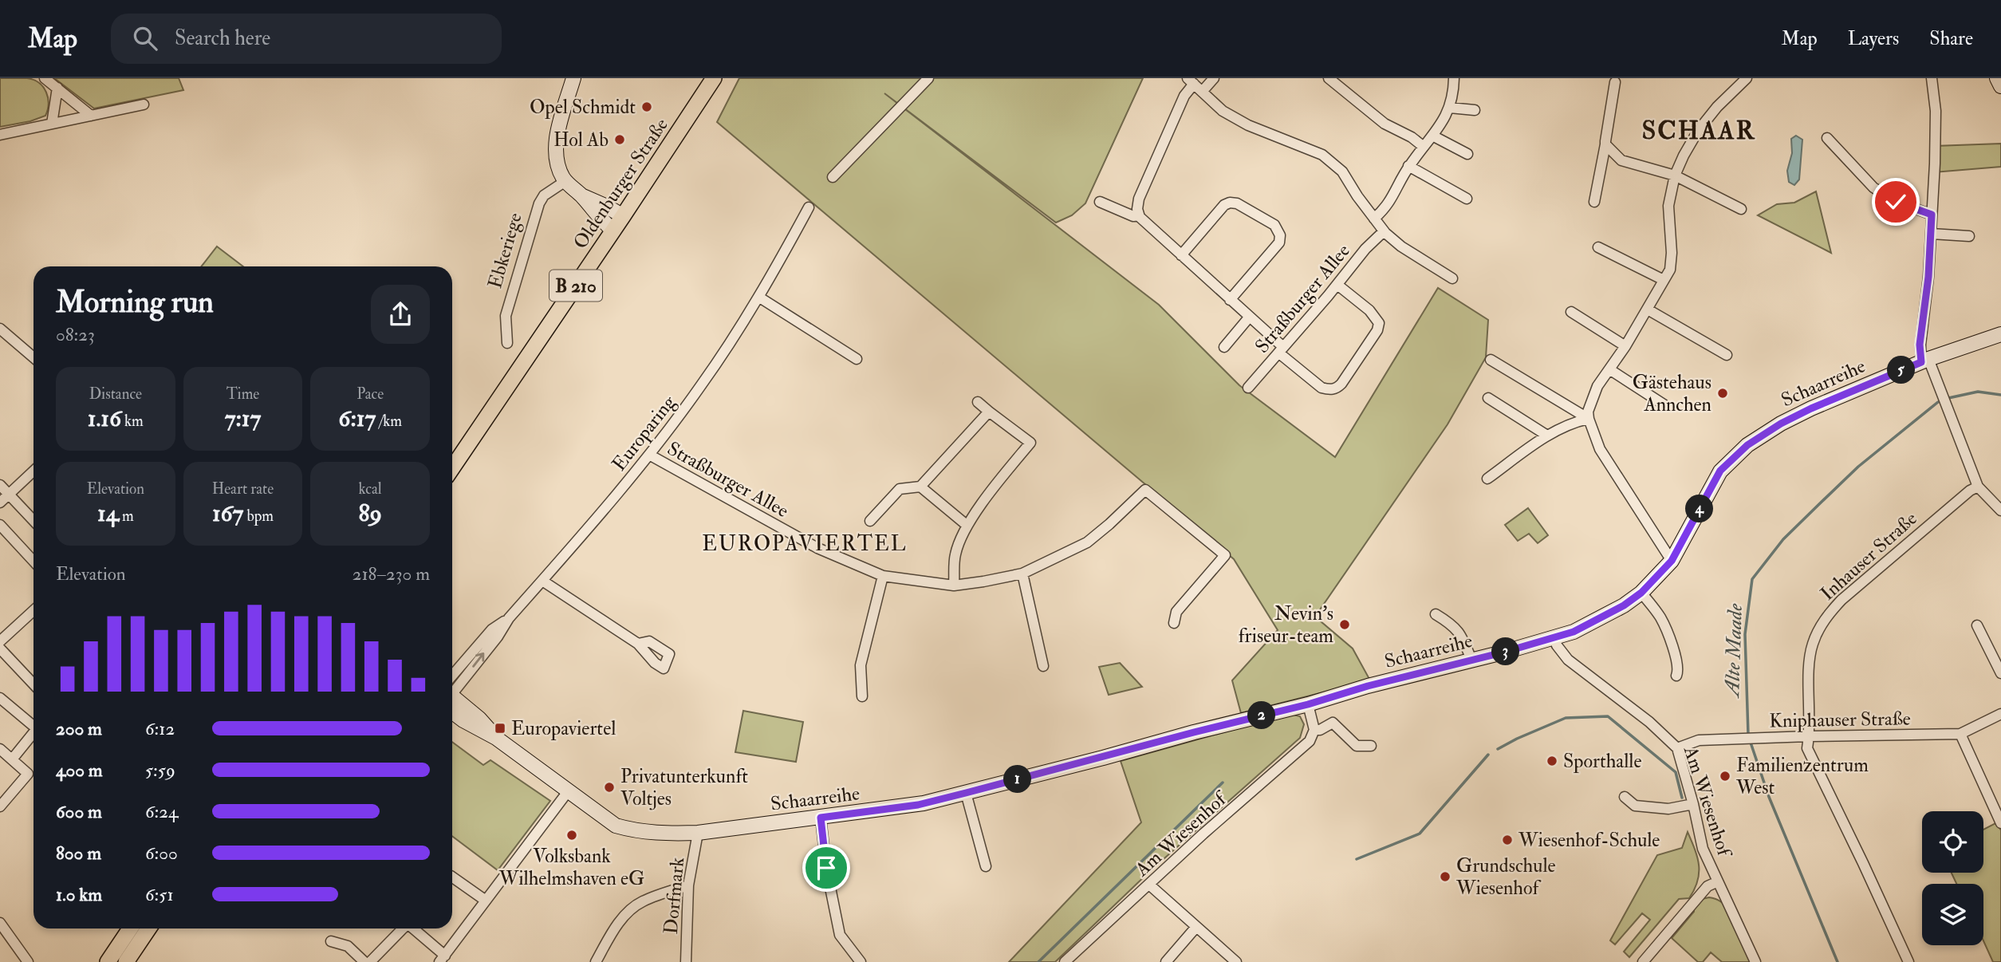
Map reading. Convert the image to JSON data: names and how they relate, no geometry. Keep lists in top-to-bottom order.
{
  "streets": {
    "main road": ["Oldenburger Straße", "B 210", "Schaarreihe"],
    "street": [
      "Ebkeriege",
      "Straßburger Allee",
      "Europaring",
      "Inhauser Straße",
      "Kniphauser Straße",
      "Am Wiesenhof",
      "Dorfmark"
    ]
  },
  "crossings": [
    ["Straßburger Allee", "Europaring"],
    ["Schaarreihe", "Am Wiesenhof"],
    ["Schaarreihe", "Dorfmark"],
    ["Inhauser Straße", "Kniphauser Straße"],
    ["Kniphauser Straße", "Am Wiesenhof"]
  ],
  "districts": ["SCHAAR", "EUROPAVIERTEL"],
  "water": ["Alte Maade"],
  "places": {
    "other": [
      "Opel Schmidt",
      "Hol Ab",
      "Gästehaus Annchen",
      "Nevin's friseur-team",
      "Sporthalle",
      "Familienzentrum West",
      "Privatunterkunft Voltjes",
      "Volksbank Wilhelmshaven eG",
      "Wiesenhof-Schule",
      "Grundschule Wiesenhof"
    ],
    "transit": ["Europaviertel"]
  },
  "page": {
    "header": "Map",
    "search": "Search here",
    "nav": ["Map", "Layers", "Share"],
    "heading": ["Morning run", "08:23"],
    "pins": [
      "5",
      "4",
      "3",
      "2",
      "1"
    ],
    "stats": [
      ["Distance", "1.16 km"],
      ["Time", "7:17"],
      ["Pace", "6:17 /km"],
      ["Elevation", "14 m"],
      ["Heart rate", "167 bpm"],
      ["kcal", "89"]
    ],
    "chart": ["Elevation", "218–230 m"],
    "list": [
      {
        "name": "200 m",
        "note": "6:12"
      },
      {
        "name": "400 m",
        "note": "5:59"
      },
      {
        "name": "600 m",
        "note": "6:24"
      },
      {
        "name": "800 m",
        "note": "6:00"
      },
      {
        "name": "1.0 km",
        "note": "6:51"
      }
    ]
  }
}
